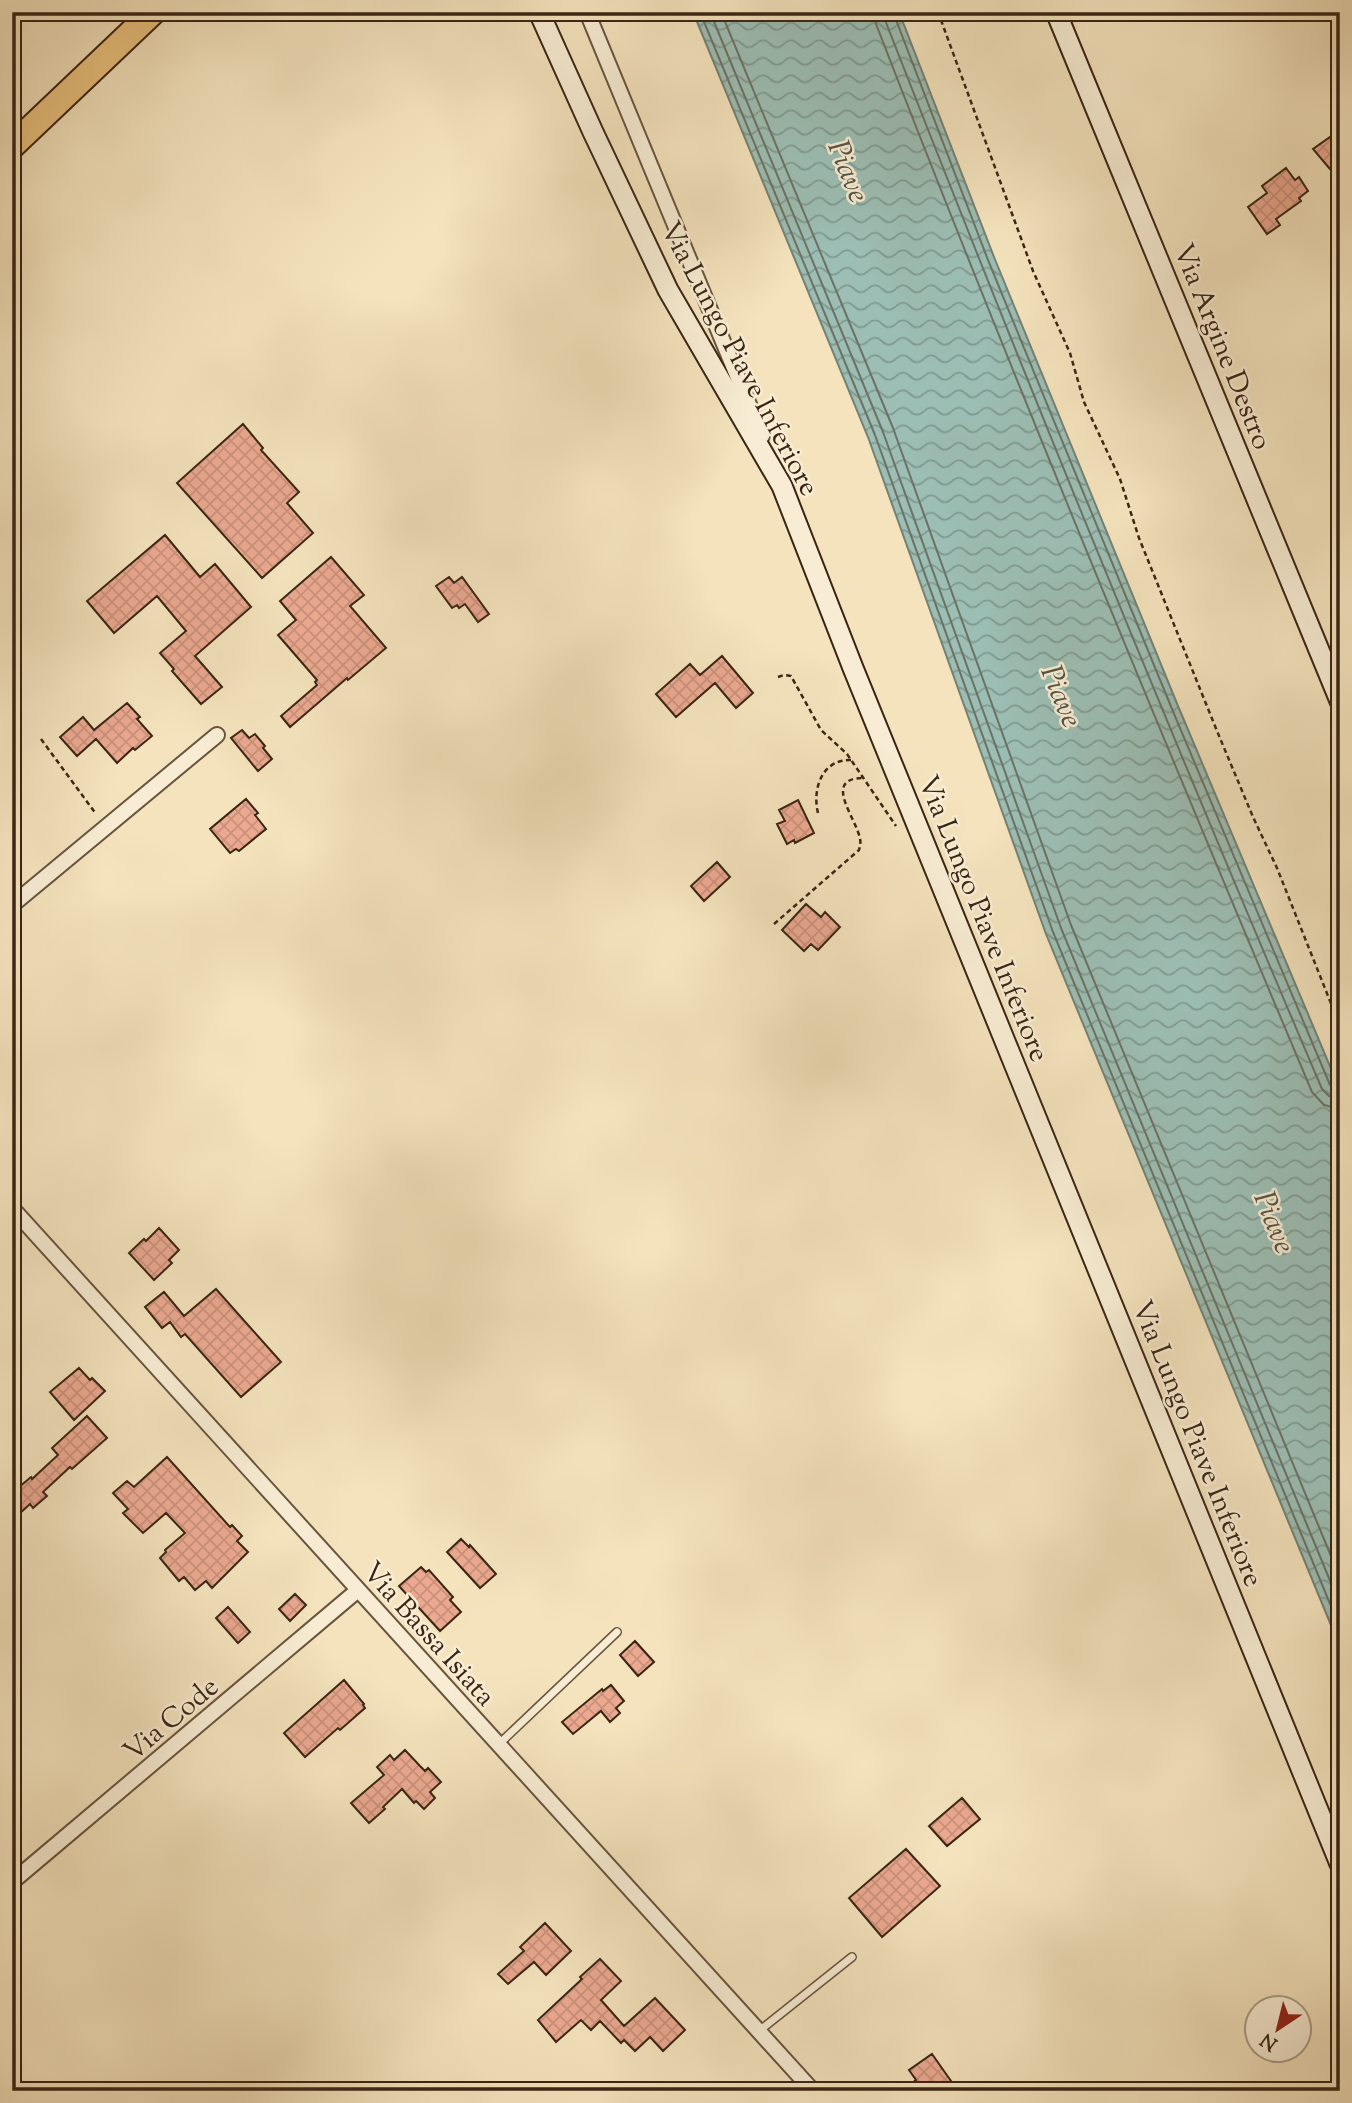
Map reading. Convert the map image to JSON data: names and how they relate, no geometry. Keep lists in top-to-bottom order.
{
  "streets": {
    "main road": ["Via Argine Destro", "Via Lungo Piave Inferiore"],
    "street": ["Via Bassa Isiata", "Via Code"]
  },
  "crossings": [
    ["Via Bassa Isiata", "Via Code"]
  ],
  "water": ["Piave"],
  "north": "bottom left"
}
